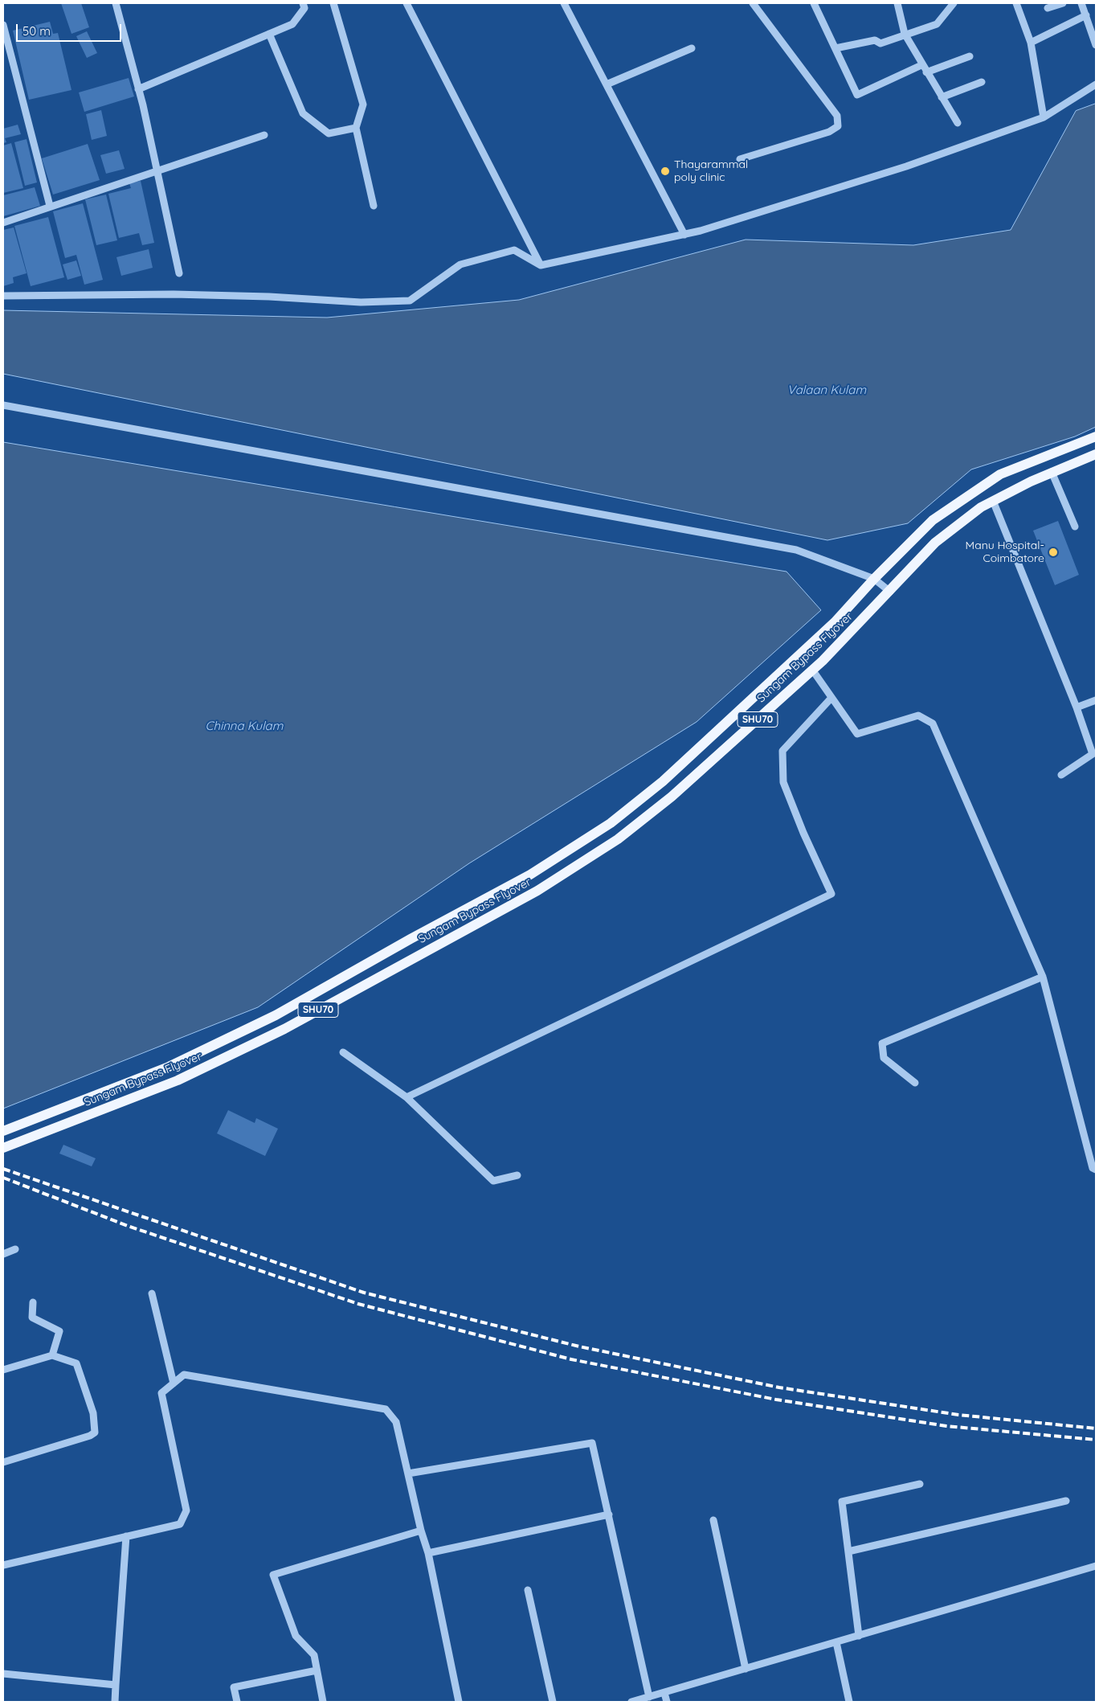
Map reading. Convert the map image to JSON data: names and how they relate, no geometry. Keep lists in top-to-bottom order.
{
  "streets": {
    "main road": ["Sungam Bypass Flyover", "SHU70"]
  },
  "crossings": [
    ["Sungam Bypass Flyover", "SHU70"]
  ],
  "water": ["Valaan Kulam", "Chinna Kulam"],
  "places": ["Thayarammal poly clinic", "Manu Hospital- Coimbatore"],
  "scale_bar": "50 m"
}
